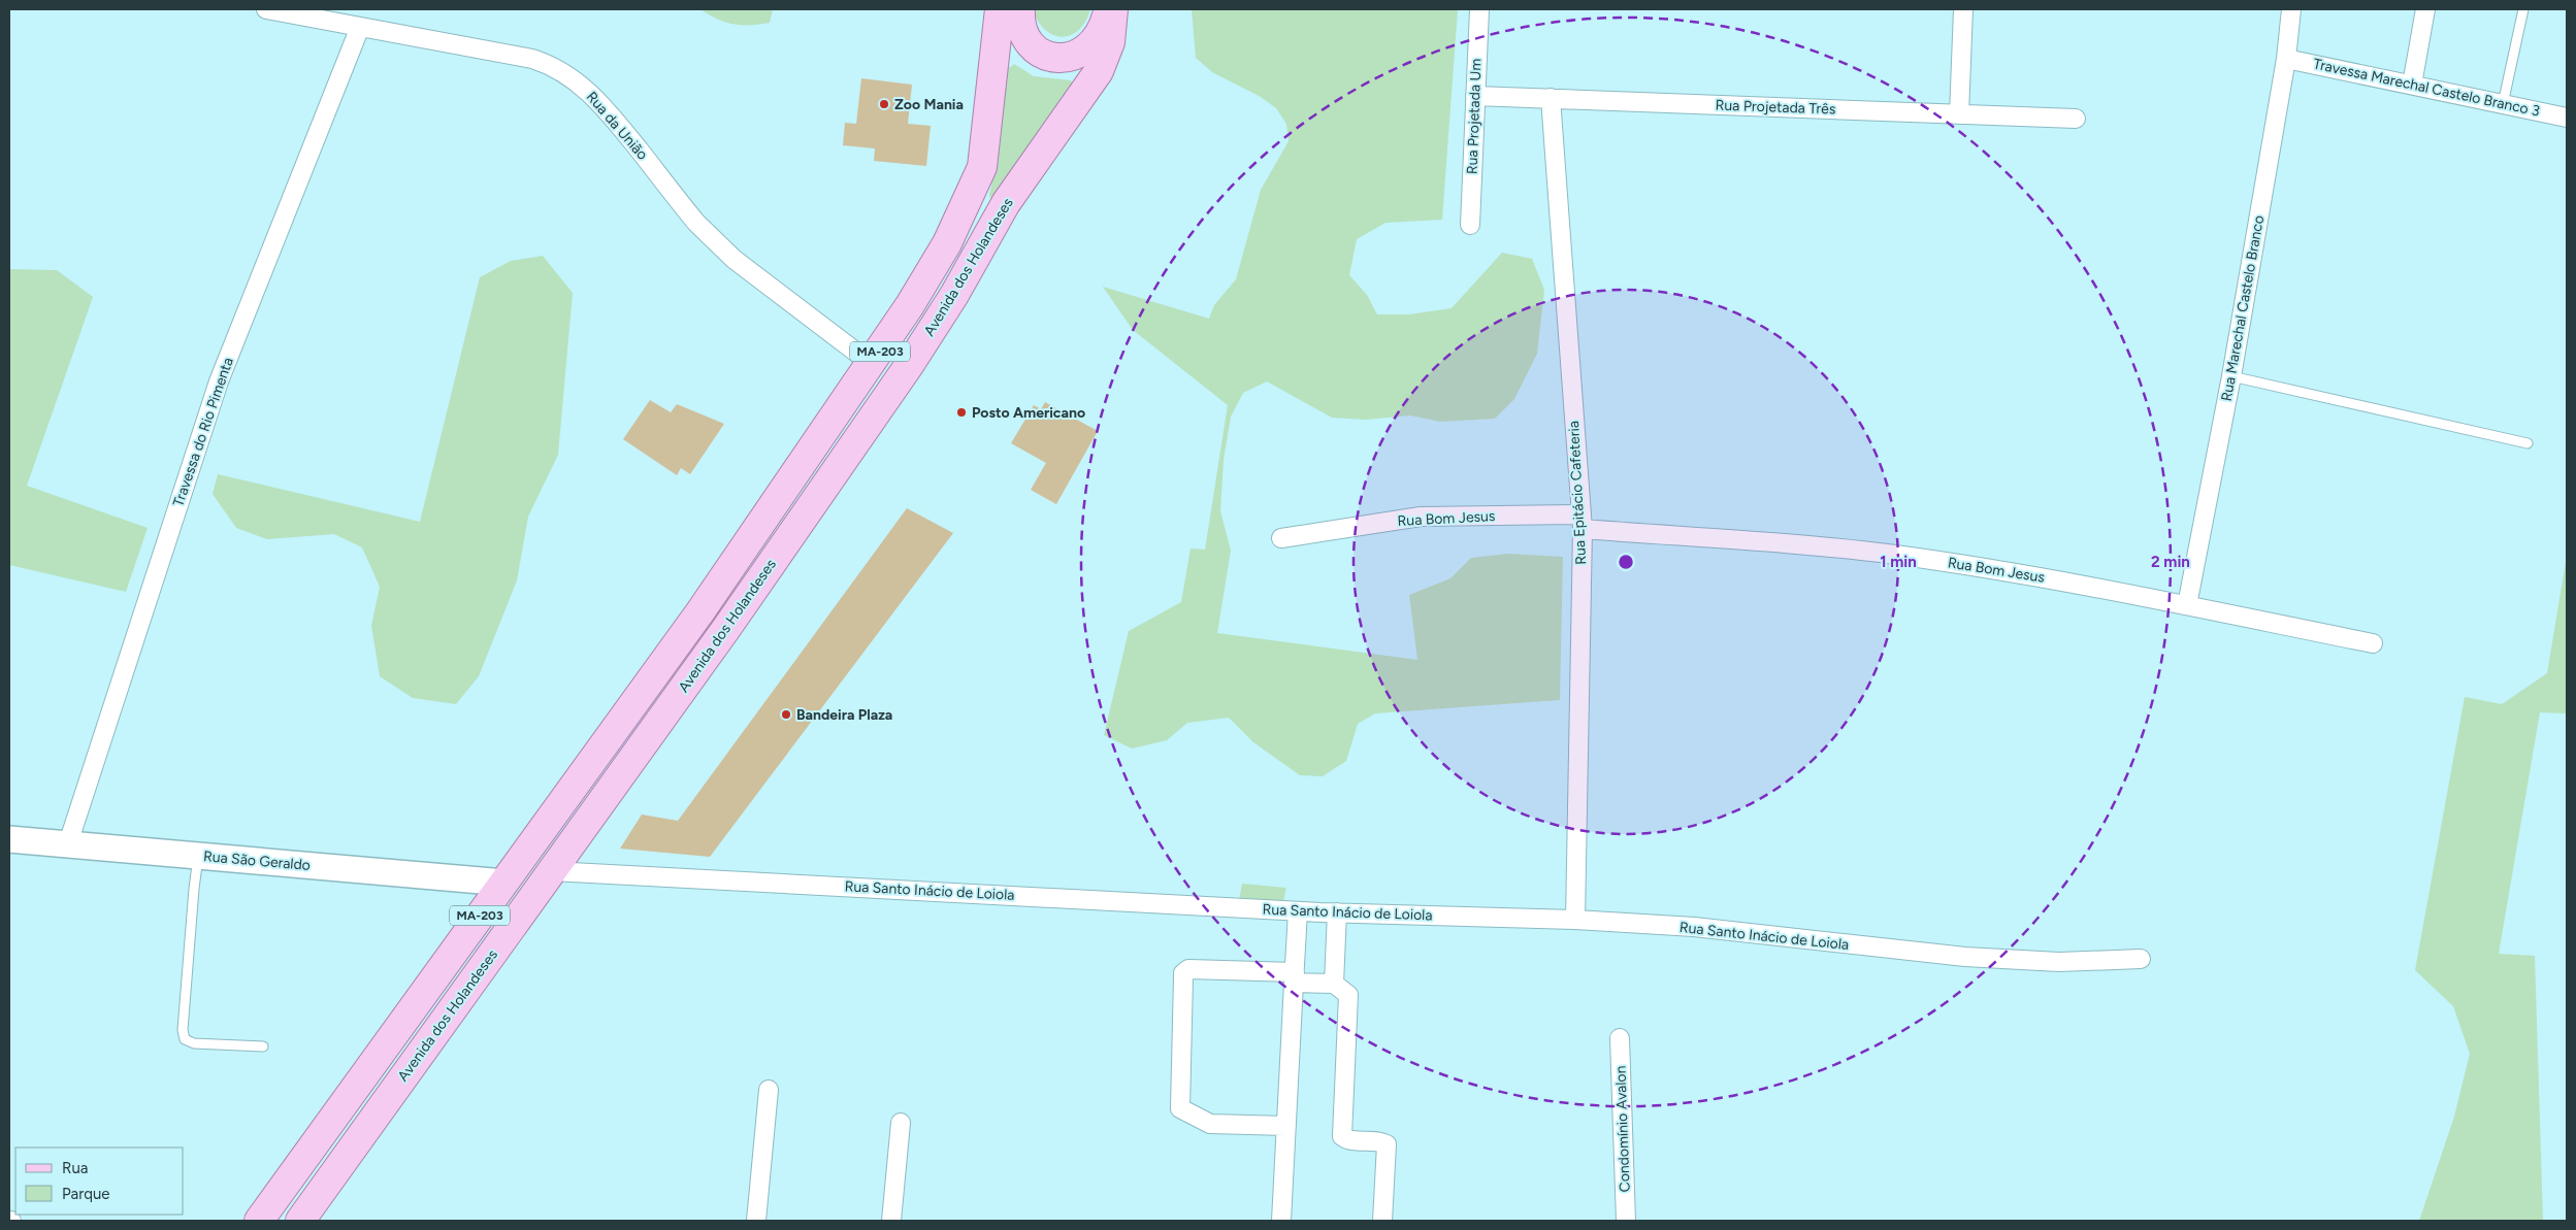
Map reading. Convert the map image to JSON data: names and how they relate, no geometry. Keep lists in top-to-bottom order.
{
  "streets": {
    "main road": ["Avenida dos Holandeses", "MA-203"],
    "street": [
      "Travessa Marechal Castelo Branco 3",
      "Rua Projetada Três",
      "Rua Projetada Um",
      "Rua da União",
      "Rua Marechal Castelo Branco",
      "Travessa do Rio Pimenta",
      "Rua Epitácio Cafeteria",
      "Rua Bom Jesus",
      "Rua São Geraldo",
      "Rua Santo Inácio de Loiola",
      "Condomínio Avalon"
    ]
  },
  "crossings": [
    ["Travessa Marechal Castelo Branco 3", "Rua Marechal Castelo Branco"],
    ["Rua Projetada Três", "Rua Projetada Um"],
    ["Rua Projetada Três", "Rua Epitácio Cafeteria"],
    ["Rua da União", "MA-203"],
    ["Rua da União", "Travessa do Rio Pimenta"],
    ["Avenida dos Holandeses", "Rua Santo Inácio de Loiola"],
    ["Rua Marechal Castelo Branco", "Rua Bom Jesus"],
    ["MA-203", "Rua São Geraldo"],
    ["Travessa do Rio Pimenta", "Rua São Geraldo"],
    ["Rua Epitácio Cafeteria", "Rua Bom Jesus"],
    ["Rua Epitácio Cafeteria", "Rua Santo Inácio de Loiola"]
  ],
  "places": ["Zoo Mania", "Posto Americano", "Bandeira Plaza"],
  "legend": ["Rua", "Parque"],
  "rings": ["1 min", "2 min"]
}
